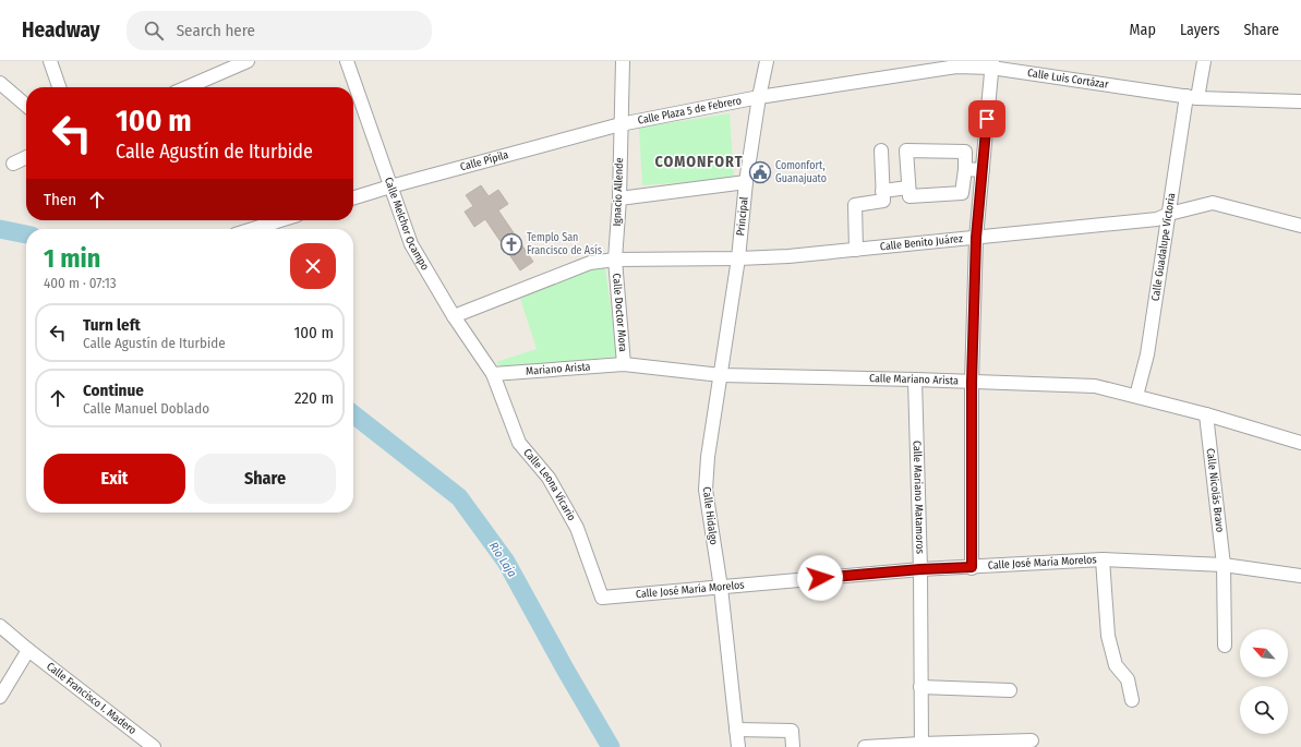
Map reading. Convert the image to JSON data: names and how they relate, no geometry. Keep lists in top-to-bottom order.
{
  "streets": {
    "street": [
      "Calle Luis Cortázar",
      "Calle Plaza 5 de Febrero",
      "Calle Pípila",
      "Ignacio Allende",
      "Principal",
      "Calle Melchor Ocampo",
      "Calle Benito Juárez",
      "Calle Guadalupe Victoria",
      "Calle Doctor Mora",
      "Mariano Arista",
      "Calle Mariano Arista",
      "Calle Leona Vicario",
      "Calle Nicolás Bravo",
      "Calle Mariano Matamoros",
      "Calle Hidalgo",
      "Calle José María Morelos",
      "Calle Francisco I. Madero"
    ]
  },
  "crossings": [
    ["Calle Luis Cortázar", "Calle Plaza 5 de Febrero"],
    ["Calle Luis Cortázar", "Principal"],
    ["Calle Luis Cortázar", "Calle Guadalupe Victoria"],
    ["Calle Plaza 5 de Febrero", "Calle Pípila"],
    ["Calle Plaza 5 de Febrero", "Ignacio Allende"],
    ["Calle Plaza 5 de Febrero", "Principal"],
    ["Calle Pípila", "Ignacio Allende"],
    ["Calle Pípila", "Calle Melchor Ocampo"],
    ["Ignacio Allende", "Calle Benito Juárez"],
    ["Ignacio Allende", "Calle Doctor Mora"],
    ["Principal", "Calle Benito Juárez"],
    ["Principal", "Calle Hidalgo"],
    ["Calle Melchor Ocampo", "Calle Benito Juárez"],
    ["Calle Melchor Ocampo", "Mariano Arista"],
    ["Calle Melchor Ocampo", "Calle Leona Vicario"],
    ["Calle Benito Juárez", "Calle Guadalupe Victoria"],
    ["Calle Benito Juárez", "Calle Doctor Mora"],
    ["Calle Benito Juárez", "Calle Hidalgo"],
    ["Calle Guadalupe Victoria", "Calle Mariano Arista"],
    ["Calle Doctor Mora", "Mariano Arista"],
    ["Calle Doctor Mora", "Calle Mariano Arista"],
    ["Mariano Arista", "Calle Mariano Arista"],
    ["Mariano Arista", "Calle Leona Vicario"],
    ["Calle Mariano Arista", "Calle Nicolás Bravo"],
    ["Calle Mariano Arista", "Calle Mariano Matamoros"],
    ["Calle Mariano Arista", "Calle Hidalgo"],
    ["Calle Leona Vicario", "Calle José María Morelos"],
    ["Calle Nicolás Bravo", "Calle José María Morelos"],
    ["Calle Mariano Matamoros", "Calle José María Morelos"],
    ["Calle Hidalgo", "Calle José María Morelos"]
  ],
  "districts": ["COMONFORT"],
  "water": ["Rio Laja"],
  "places": {
    "public building": ["Comonfort, Guanajuato"],
    "church": ["Templo San Francisco de Asís"]
  },
  "north": "top left",
  "page": {
    "header": "Headway",
    "search": "Search here",
    "nav": ["Map", "Layers", "Share"],
    "turn": ["100 m", "Calle Agustín de Iturbide"],
    "then": "Then",
    "heading": ["1 min", "400 m · 07:13"],
    "list": [
      {
        "name": "Turn left",
        "note": "Calle Agustín de Iturbide",
        "value": "100 m"
      },
      {
        "name": "Continue",
        "note": "Calle Manuel Doblado",
        "value": "220 m"
      }
    ],
    "buttons": ["Exit", "Share"]
  }
}
